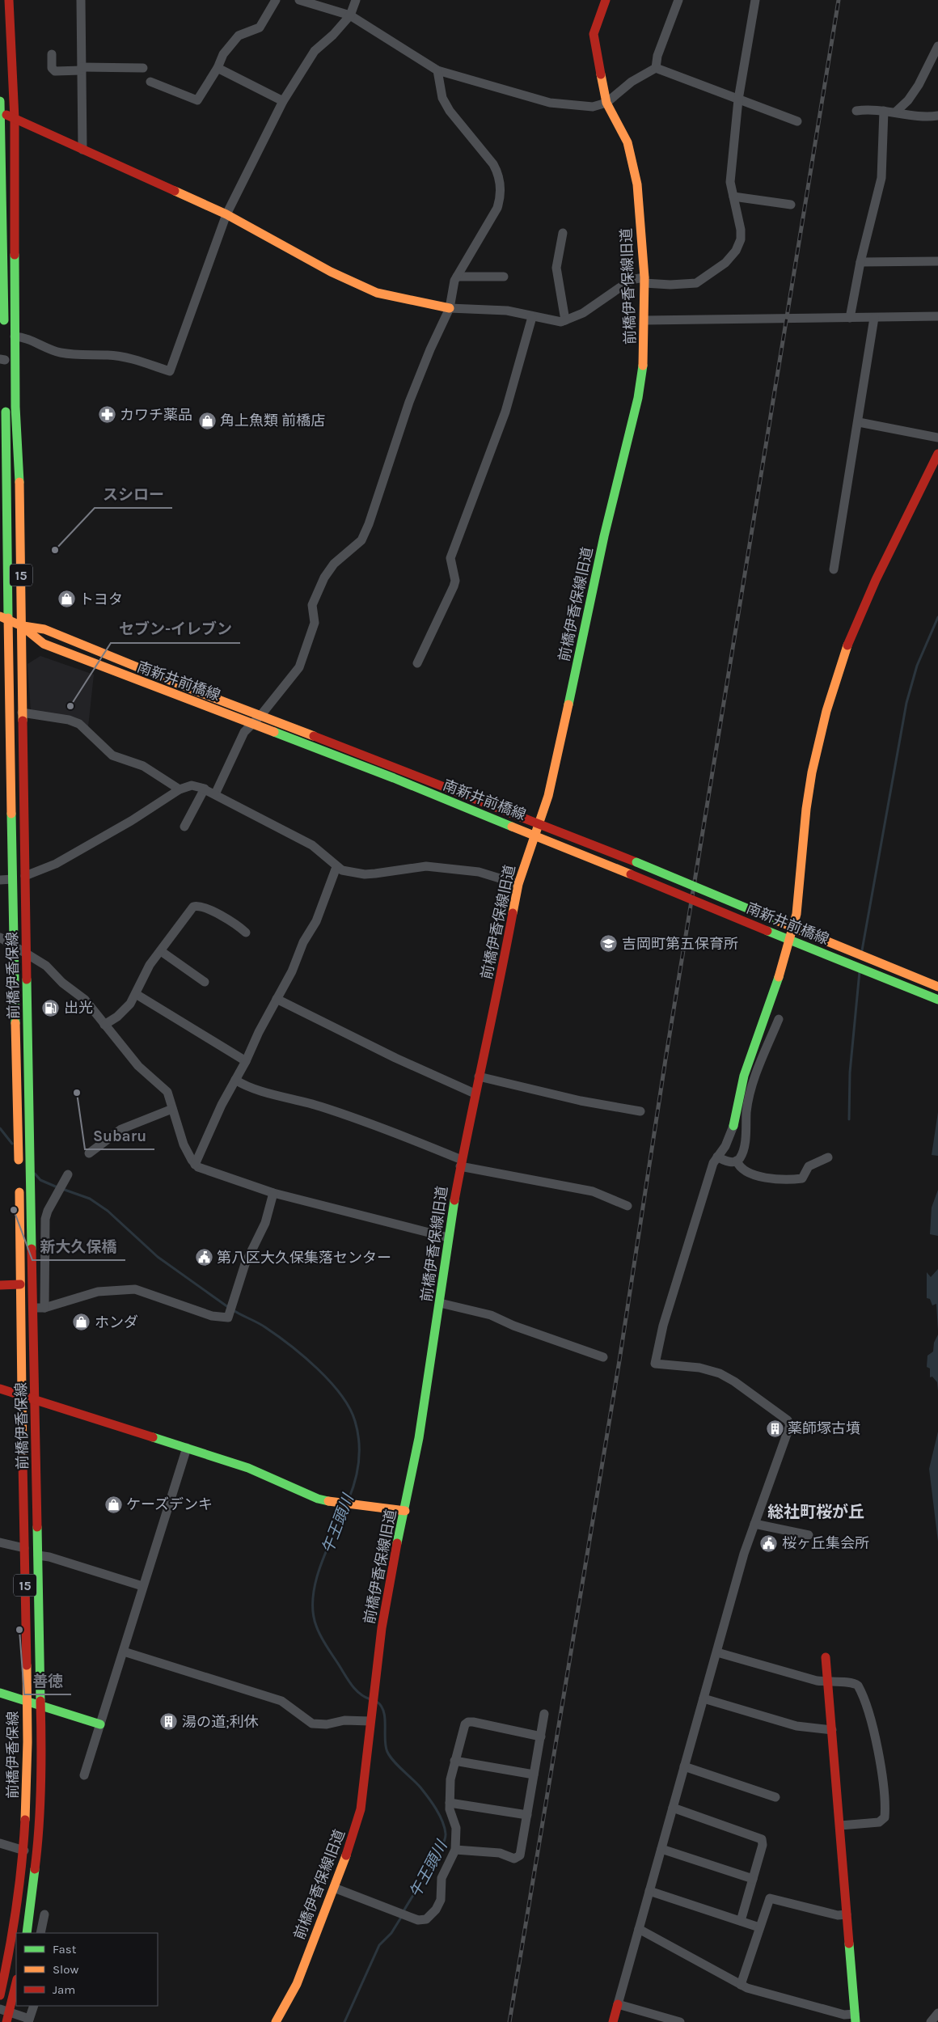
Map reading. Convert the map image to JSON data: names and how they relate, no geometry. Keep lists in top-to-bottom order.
{
  "streets": {
    "main road": [
      "前橋伊香保線旧道",
      "15",
      "南新井前橋線",
      "前橋伊香保線"
    ]
  },
  "crossings": [
    ["前橋伊香保線旧道", "南新井前橋線"],
    ["南新井前橋線", "前橋伊香保線"]
  ],
  "districts": ["総社町桜が丘"],
  "water": ["午王頭川"],
  "places": {
    "pharmacy": ["カワチ薬品"],
    "shop": [
      "角上魚類 前橋店",
      "トヨタ",
      "ホンダ",
      "ケーズデンキ"
    ],
    "other": [
      "スシロー",
      "セブン-イレブン",
      "Subaru",
      "新大久保橋",
      "善徳"
    ],
    "school or university": ["吉岡町第五保育所"],
    "fuel station": ["出光"],
    "public building": ["第八区大久保集落センター", "桜ヶ丘集会所"],
    "building": ["薬師塚古墳", "湯の道;利休"]
  },
  "legend": ["Fast", "Slow", "Jam"]
}
